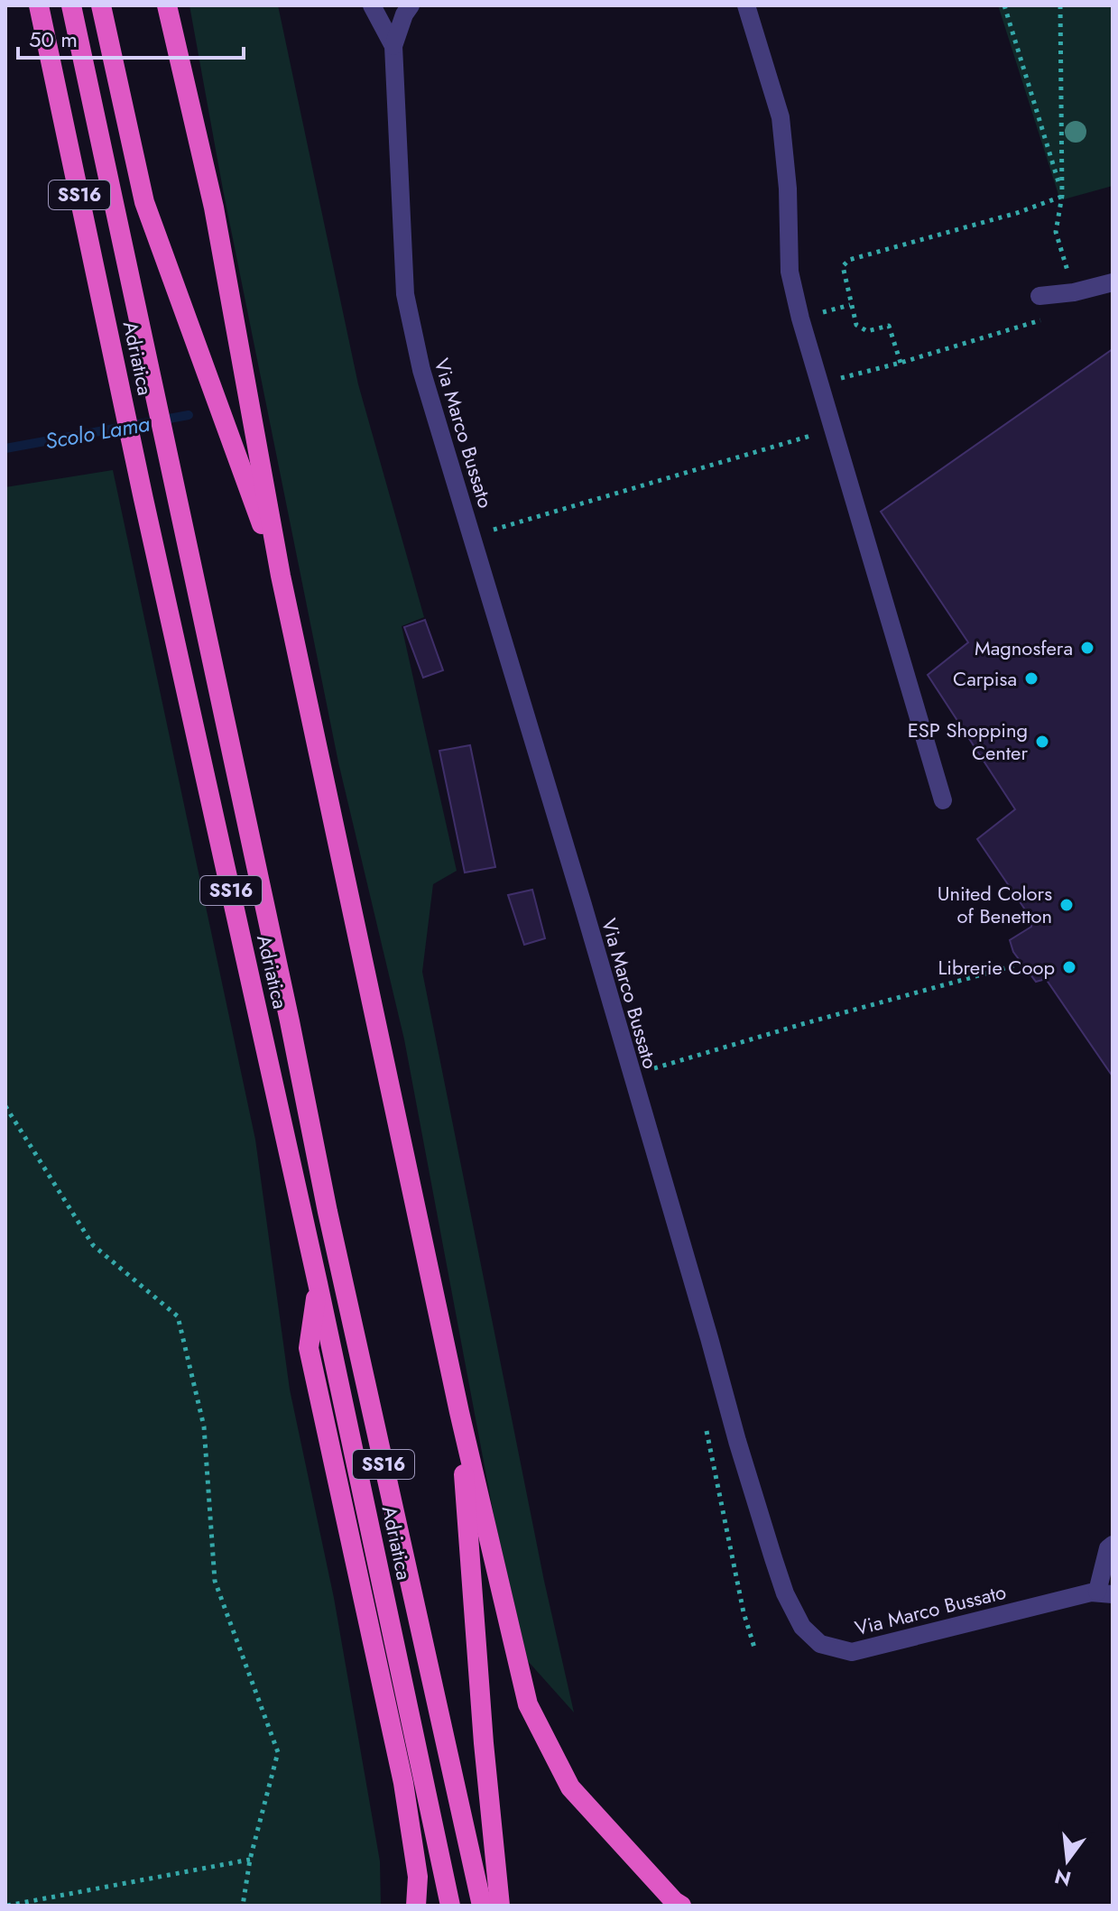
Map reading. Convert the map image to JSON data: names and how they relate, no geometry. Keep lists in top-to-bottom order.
{
  "streets": {
    "highway": ["SS16", "Adriatica"],
    "street": ["Via Marco Bussato"]
  },
  "crossings": [
    ["SS16", "Adriatica"]
  ],
  "water": ["Scolo Lama"],
  "places": [
    "Magnosfera",
    "Carpisa",
    "ESP Shopping Center",
    "United Colors of Benetton",
    "Librerie Coop"
  ],
  "scale_bar": "50 m",
  "north": "bottom"
}
